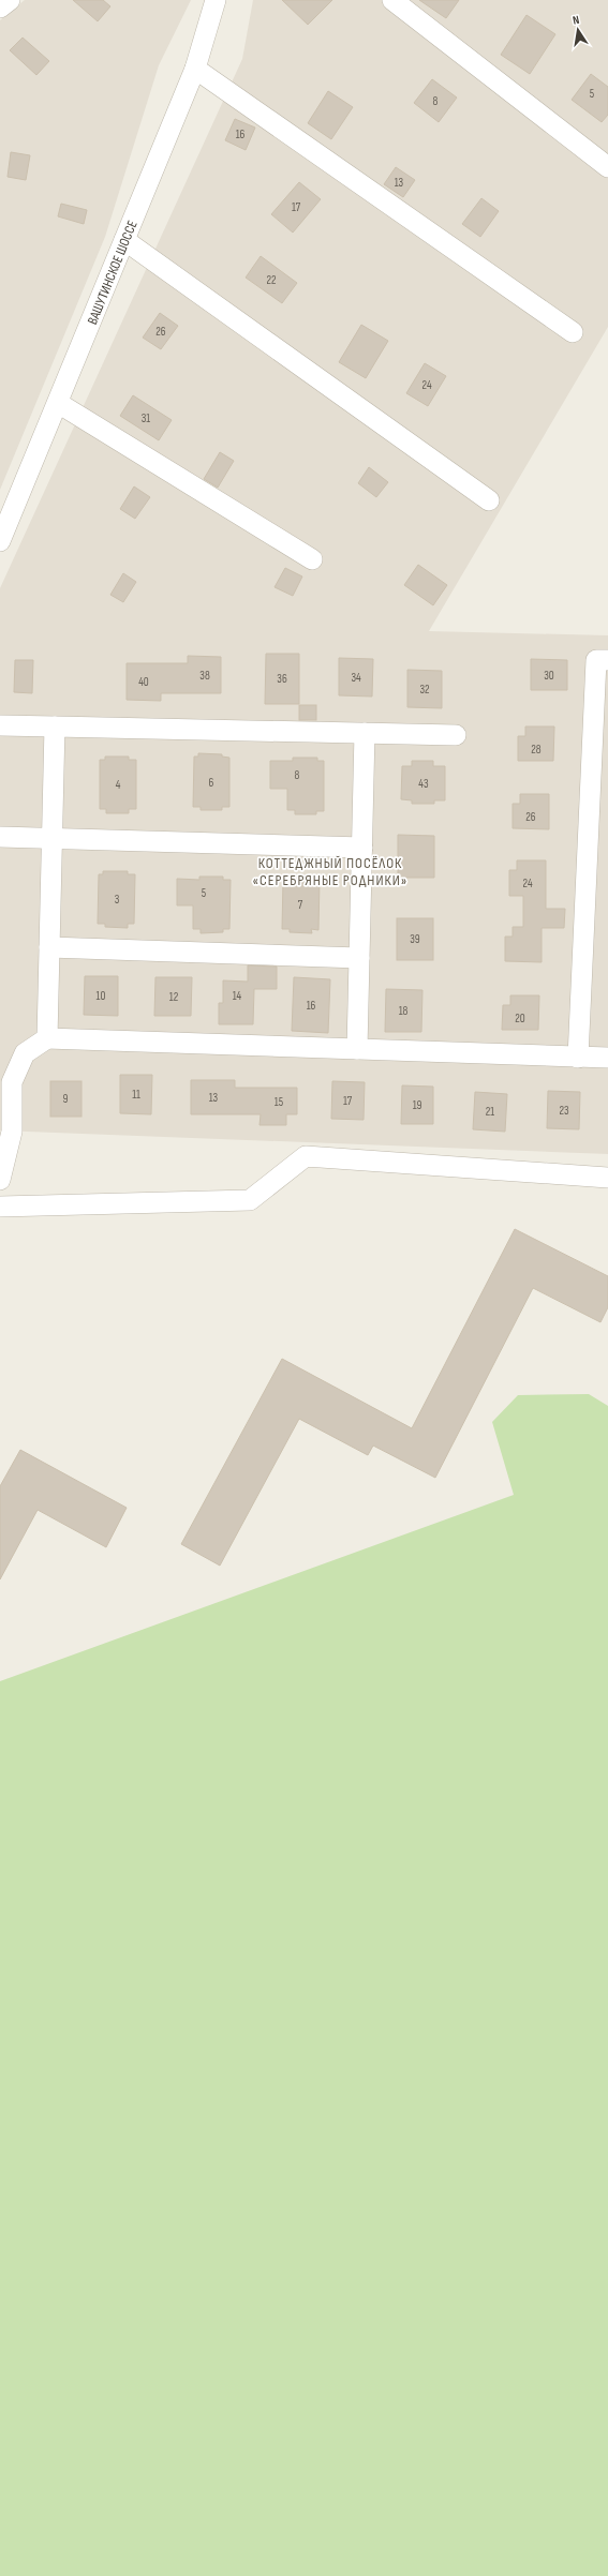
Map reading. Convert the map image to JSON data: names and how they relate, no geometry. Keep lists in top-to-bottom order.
{
  "streets": {
    "street": ["ВАШУТИНСКОЕ ШОССЕ"]
  },
  "districts": ["КОТТЕДЖНЫЙ ПОСЁЛОК «СЕРЕБРЯНЫЕ РОДНИКИ»"],
  "house_numbers": [
    "5",
    "8",
    "16",
    "13",
    "17",
    "22",
    "26",
    "24",
    "31",
    "38",
    "30",
    "34",
    "36",
    "40",
    "32",
    "28",
    "8",
    "6",
    "43",
    "4",
    "26",
    "24",
    "5",
    "3",
    "7",
    "39",
    "10",
    "14",
    "12",
    "16",
    "18",
    "20",
    "11",
    "13",
    "9",
    "17",
    "15",
    "19",
    "23",
    "21"
  ],
  "north": "top"
}
